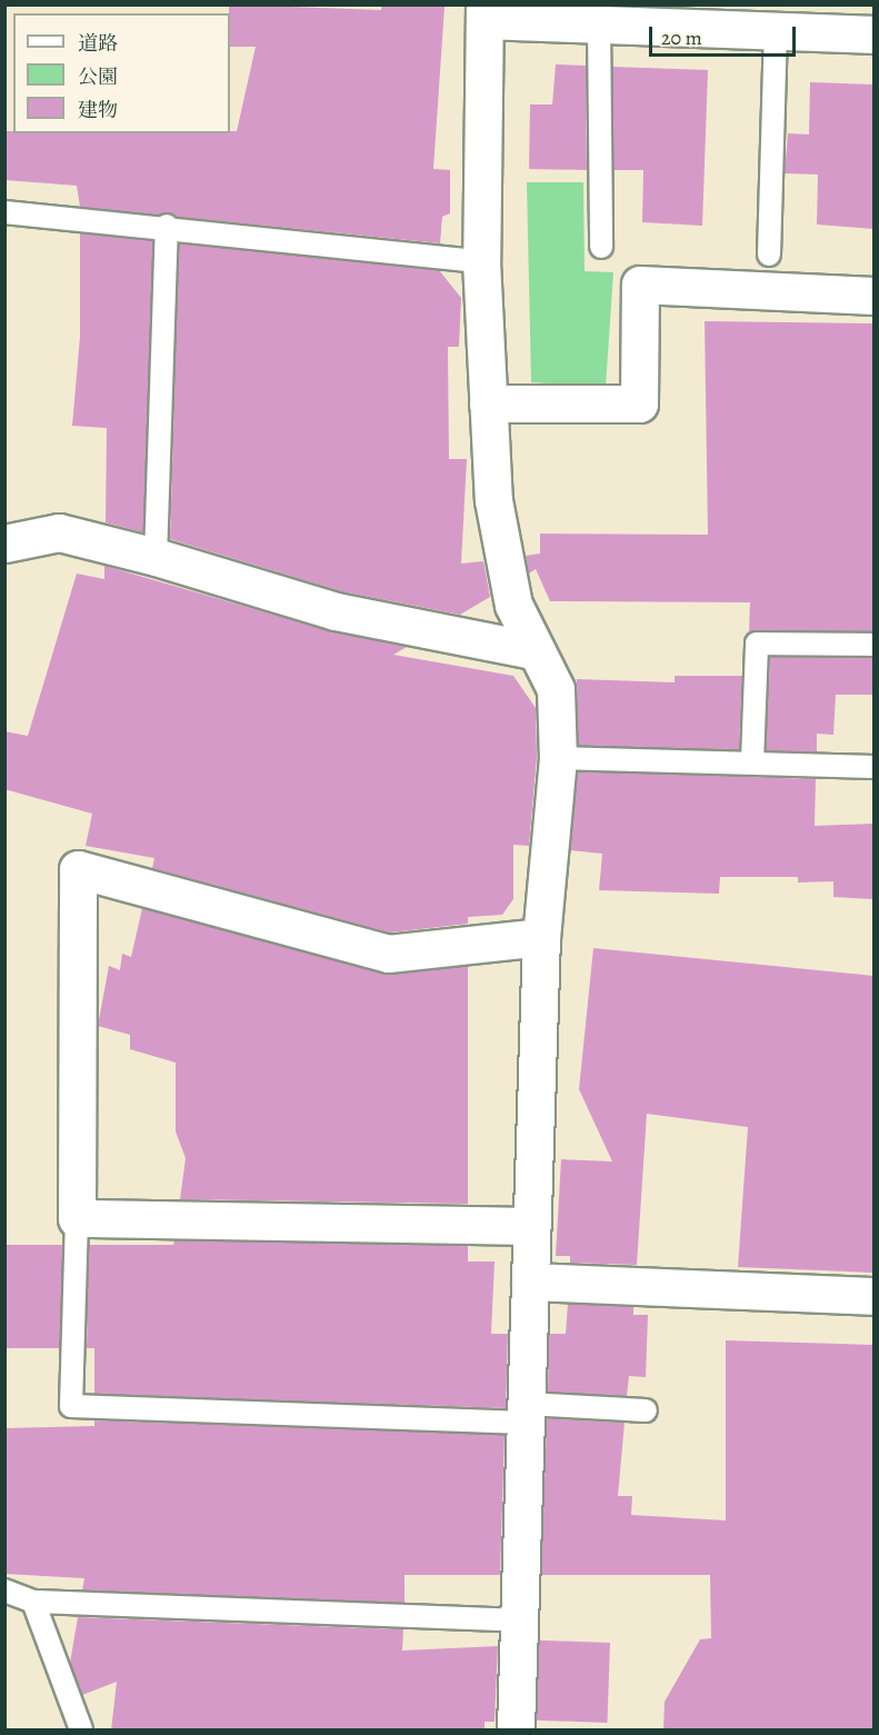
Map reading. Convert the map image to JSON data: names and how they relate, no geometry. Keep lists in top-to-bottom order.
{
  "legend": ["道路", "公園", "建物"],
  "scale_bar": "20 m"
}
